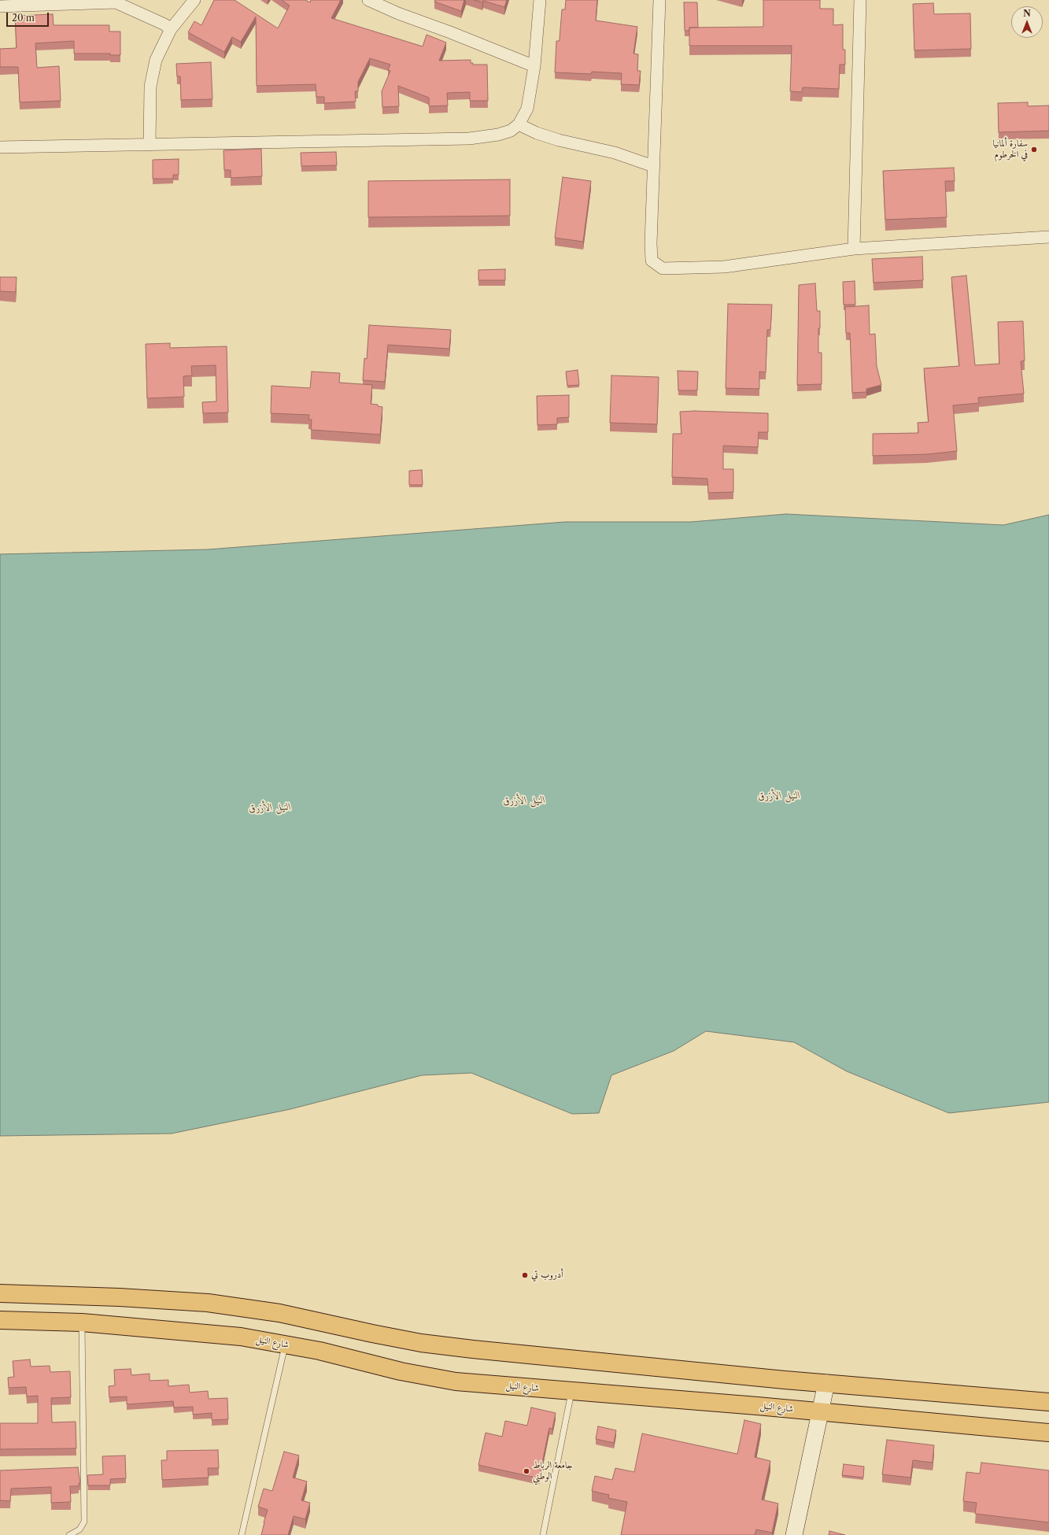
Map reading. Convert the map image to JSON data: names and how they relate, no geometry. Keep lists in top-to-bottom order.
{
  "streets": {
    "main road": ["شارع النيل"]
  },
  "water": ["النيل الأزرق"],
  "places": ["سفارة ألمانيا في الخرطوم", "أدروب تي", "جامعة الرباط الوطني"],
  "scale_bar": "20 m",
  "north": "top"
}
